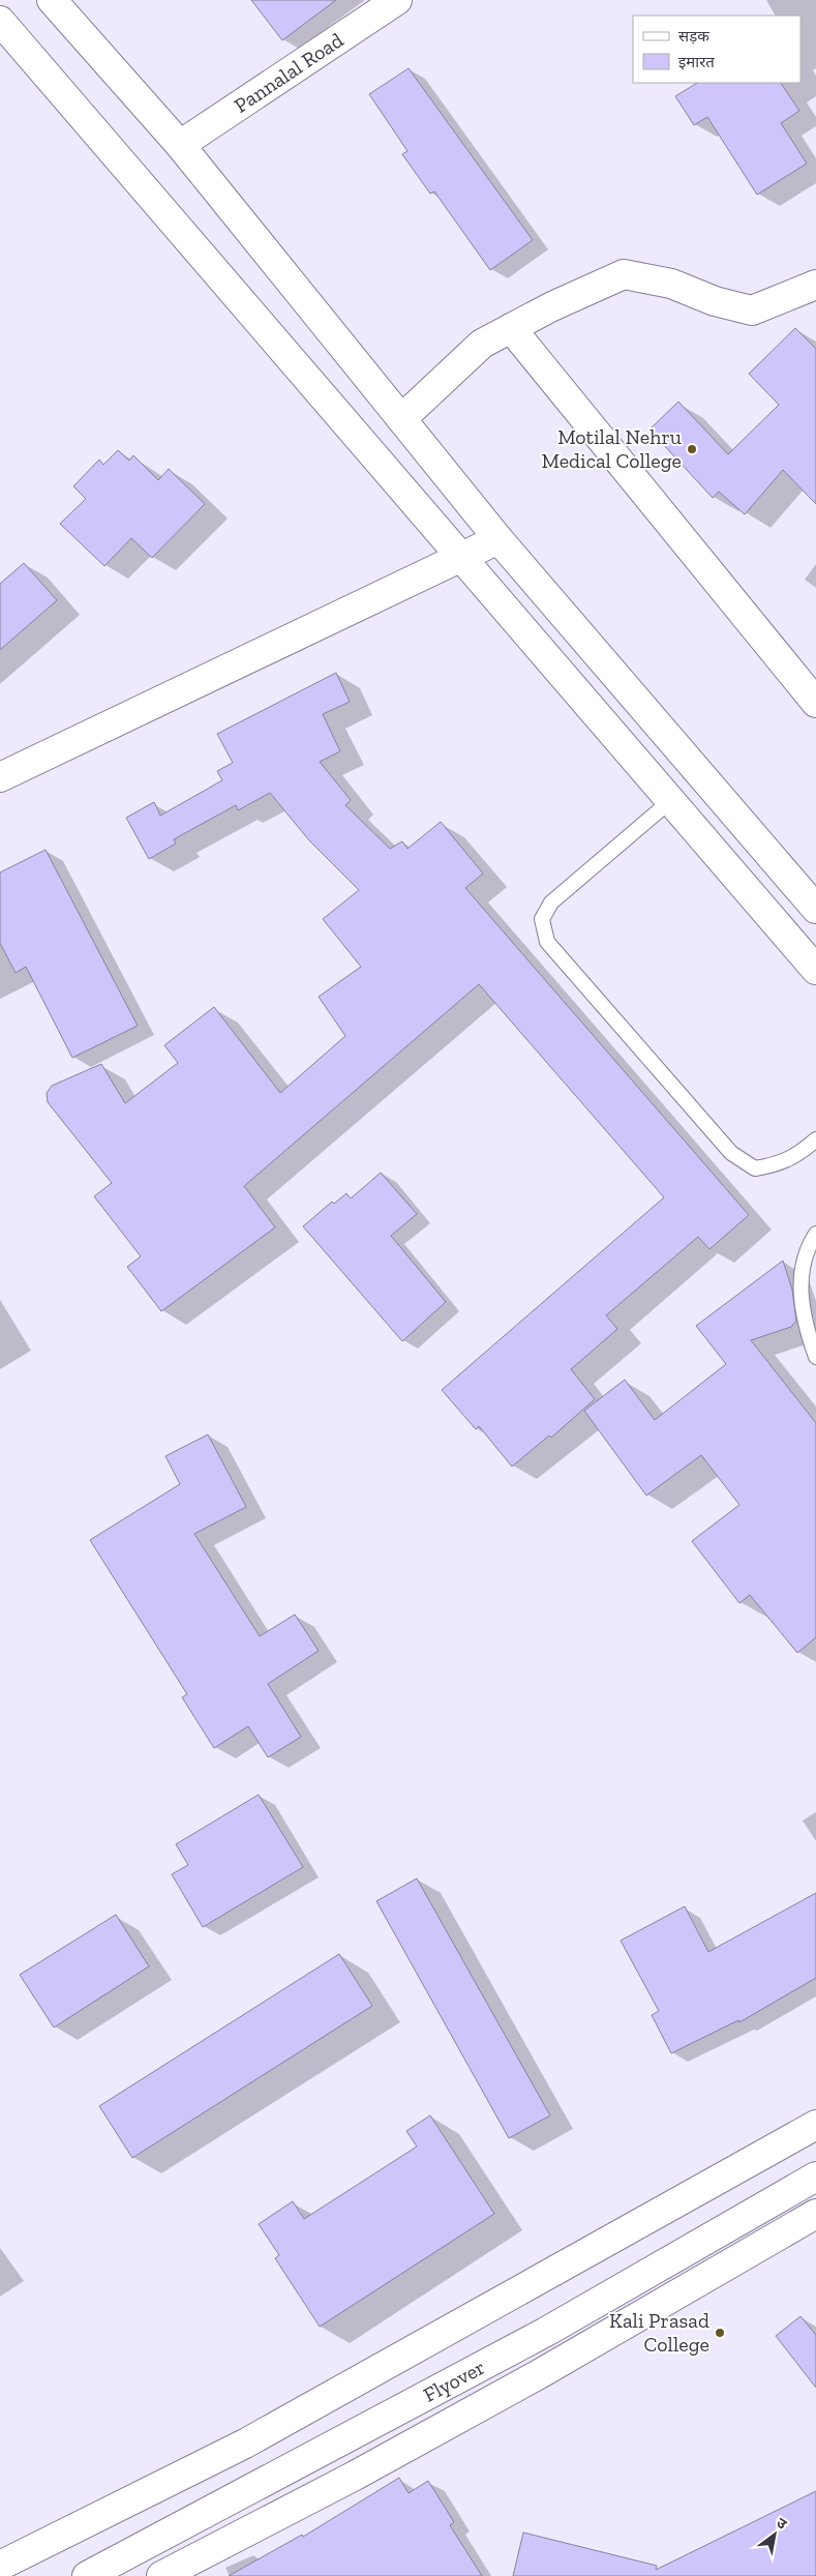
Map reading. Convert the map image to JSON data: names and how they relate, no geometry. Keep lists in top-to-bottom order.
{
  "streets": {
    "street": ["Pannalal Road", "Flyover"]
  },
  "places": ["Motilal Nehru Medical College", "Kali Prasad College"],
  "legend": ["सड़क", "इमारत"],
  "north": "top right"
}
